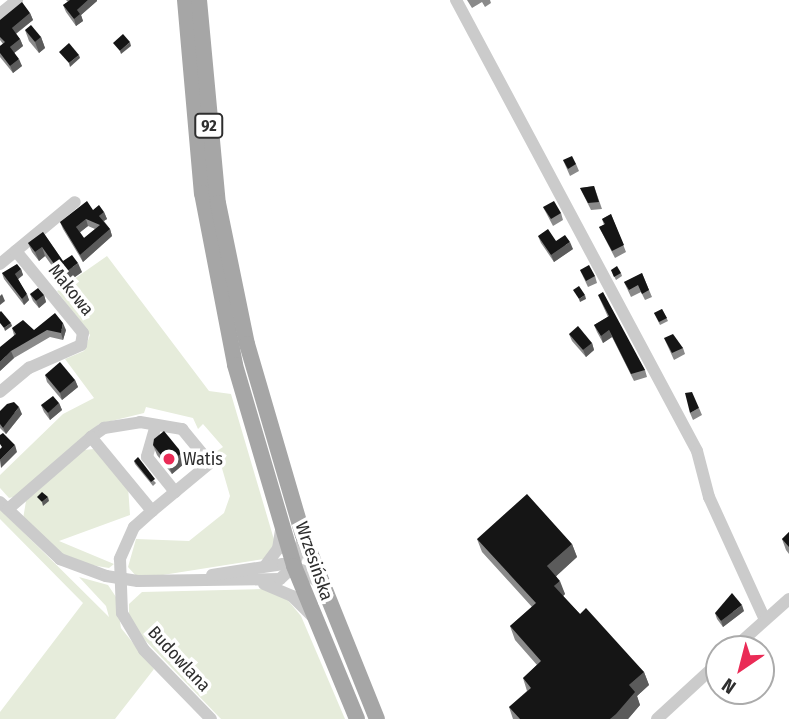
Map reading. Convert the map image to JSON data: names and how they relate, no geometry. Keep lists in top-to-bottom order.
{
  "streets": {
    "main road": ["92", "Wrzesińska"],
    "street": ["Makowa", "Budowlana"]
  },
  "places": ["Watis"],
  "north": "bottom left"
}
